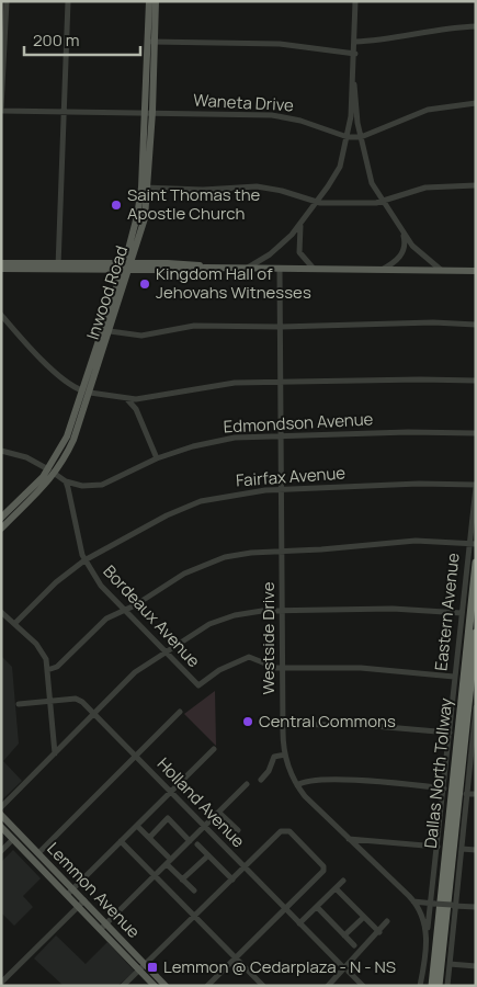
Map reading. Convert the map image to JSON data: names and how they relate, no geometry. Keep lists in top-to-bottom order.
{
  "streets": {
    "highway": ["Dallas North Tollway"],
    "main road": ["Inwood Road", "Lemmon Avenue"],
    "street": [
      "Waneta Drive",
      "Edmondson Avenue",
      "Fairfax Avenue",
      "Eastern Avenue",
      "Bordeaux Avenue",
      "Westside Drive",
      "Holland Avenue"
    ]
  },
  "crossings": [
    ["Waneta Drive", "Inwood Road"],
    ["Edmondson Avenue", "Bordeaux Avenue"],
    ["Edmondson Avenue", "Westside Drive"],
    ["Fairfax Avenue", "Eastern Avenue"],
    ["Fairfax Avenue", "Bordeaux Avenue"],
    ["Fairfax Avenue", "Westside Drive"],
    ["Eastern Avenue", "Westside Drive"],
    ["Bordeaux Avenue", "Westside Drive"]
  ],
  "places": {
    "other": ["Saint Thomas the Apostle Church", "Kingdom Hall of Jehovahs Witnesses", "Central Commons"],
    "transit": ["Lemmon @ Cedarplaza - N - NS"]
  },
  "scale_bar": "200 m"
}
